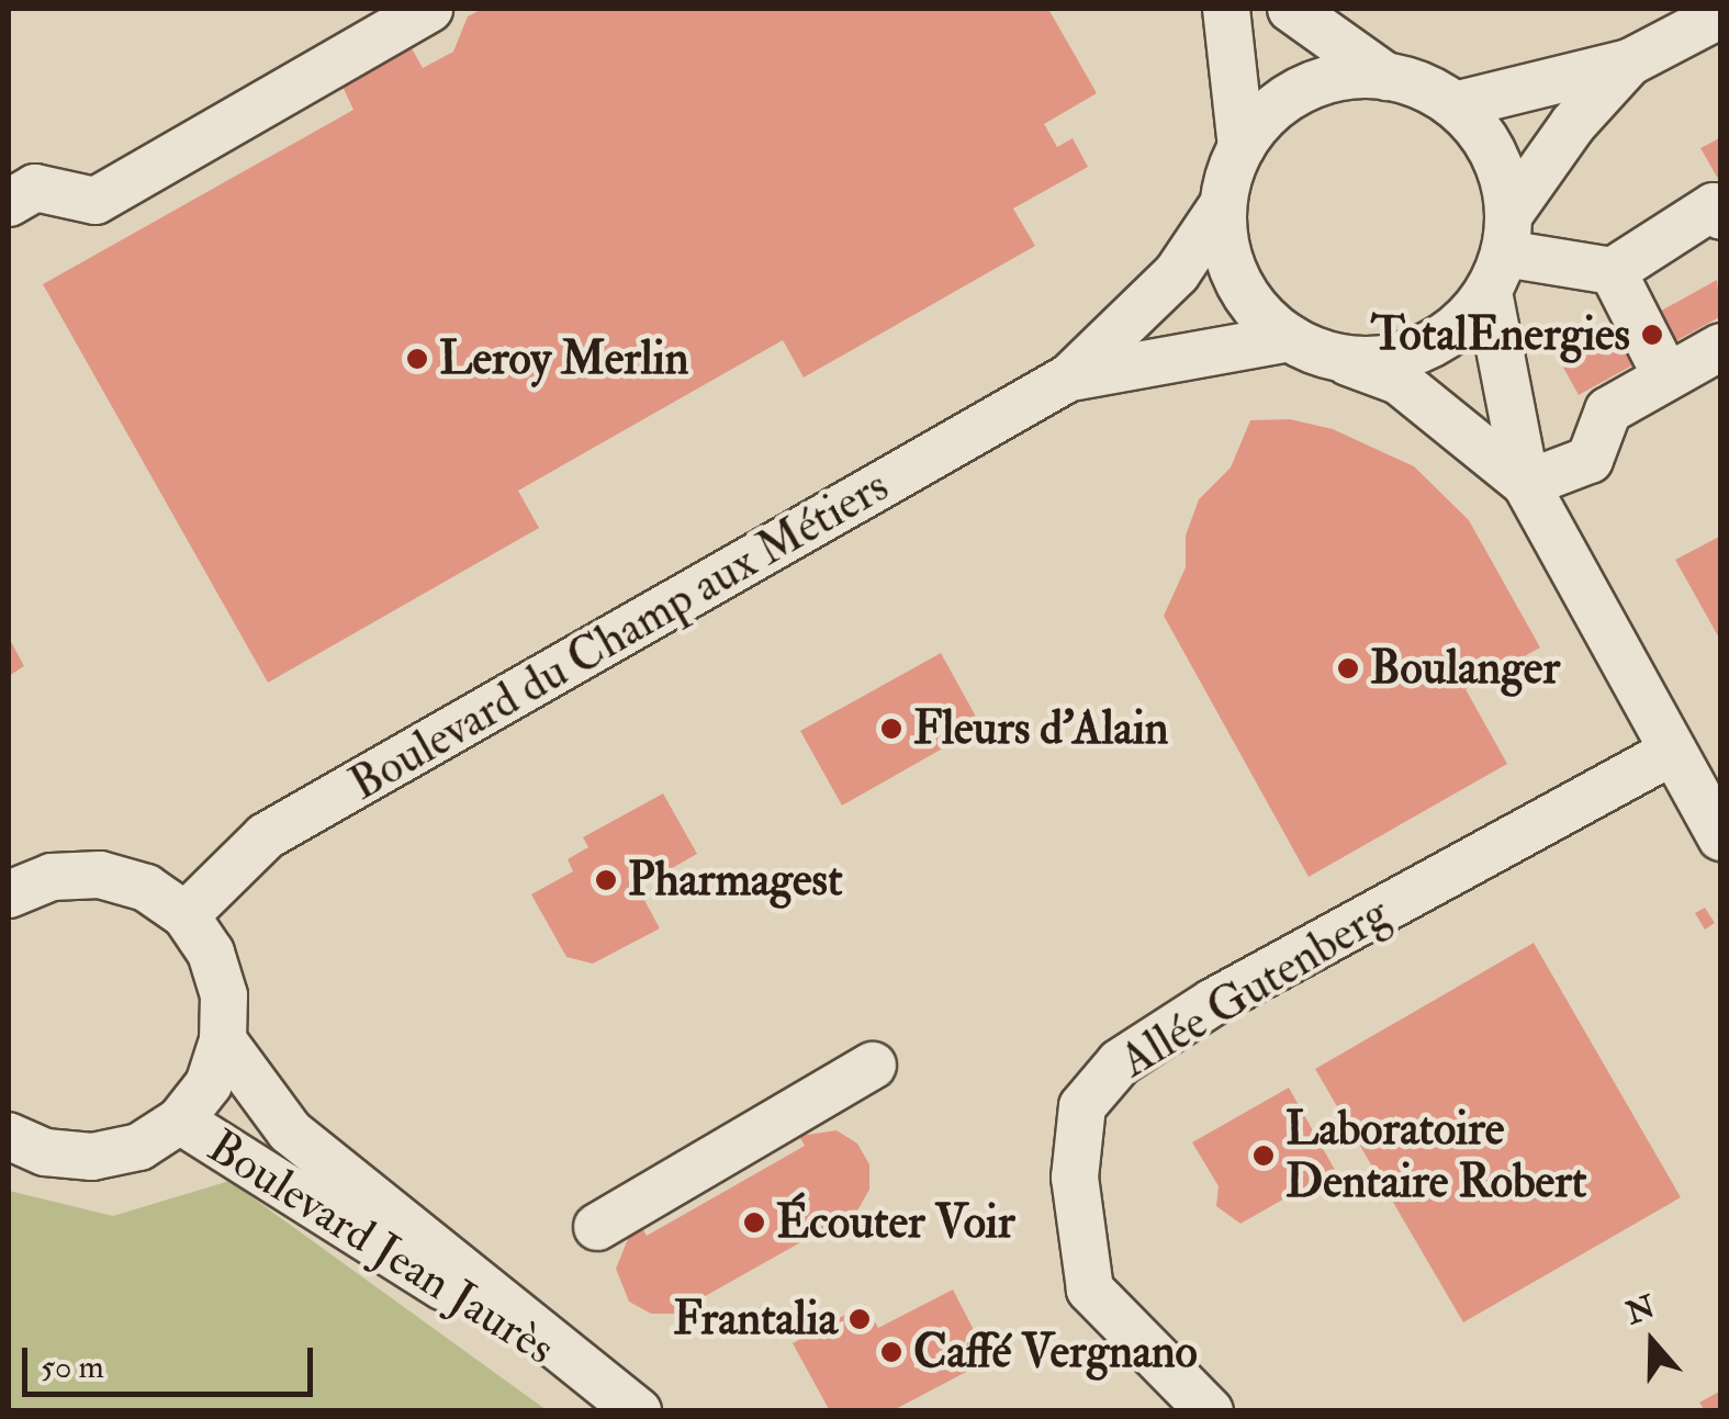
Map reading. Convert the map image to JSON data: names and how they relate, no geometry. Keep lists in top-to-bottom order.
{
  "streets": {
    "street": ["Boulevard du Champ aux Métiers", "Allée Gutenberg", "Boulevard Jean Jaurès"]
  },
  "places": [
    "TotalEnergies",
    "Leroy Merlin",
    "Boulanger",
    "Fleurs d'Alain",
    "Pharmagest",
    "Laboratoire Dentaire Robert",
    "Écouter Voir",
    "Frantalia",
    "Caffé Vergnano"
  ],
  "scale_bar": "50 m",
  "north": "top"
}
